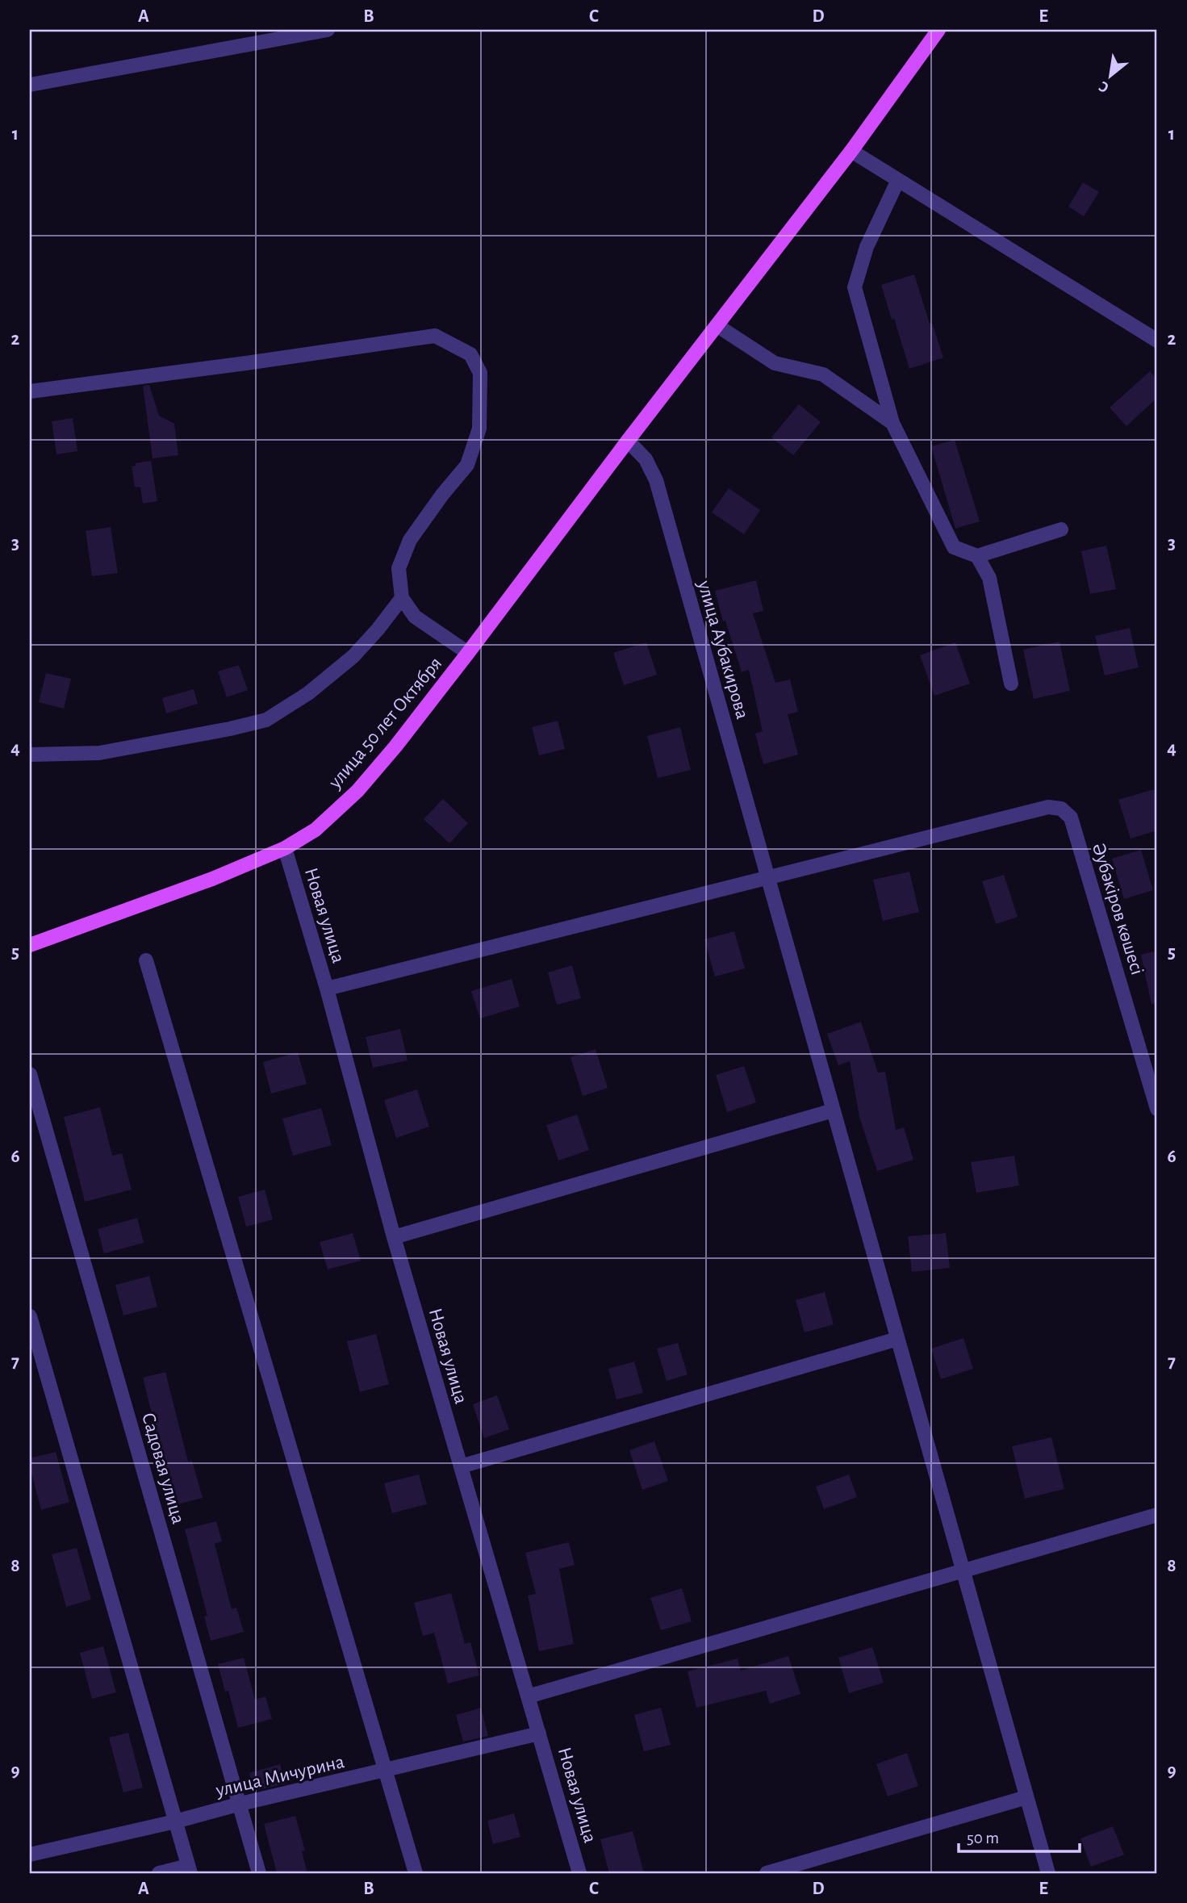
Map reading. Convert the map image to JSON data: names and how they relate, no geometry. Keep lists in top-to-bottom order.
{
  "streets": {
    "main road": ["улица 50 лет Октября"],
    "street": [
      "улица Аубакирова",
      "Әубәкіров көшесі",
      "Новая улица",
      "Садовая улица",
      "улица Мичурина"
    ]
  },
  "crossings": [
    ["улица Аубакирова", "улица 50 лет Октября"],
    ["улица Аубакирова", "Әубәкіров көшесі"],
    ["улица 50 лет Октября", "Новая улица"],
    ["Новая улица", "улица Мичурина"],
    ["Садовая улица", "улица Мичурина"]
  ],
  "scale_bar": "50 m",
  "north": "bottom left",
  "grid": {
    "columns": [
      "A",
      "B",
      "C",
      "D",
      "E"
    ],
    "rows": [
      "1",
      "2",
      "3",
      "4",
      "5",
      "6",
      "7",
      "8",
      "9"
    ]
  }
}
